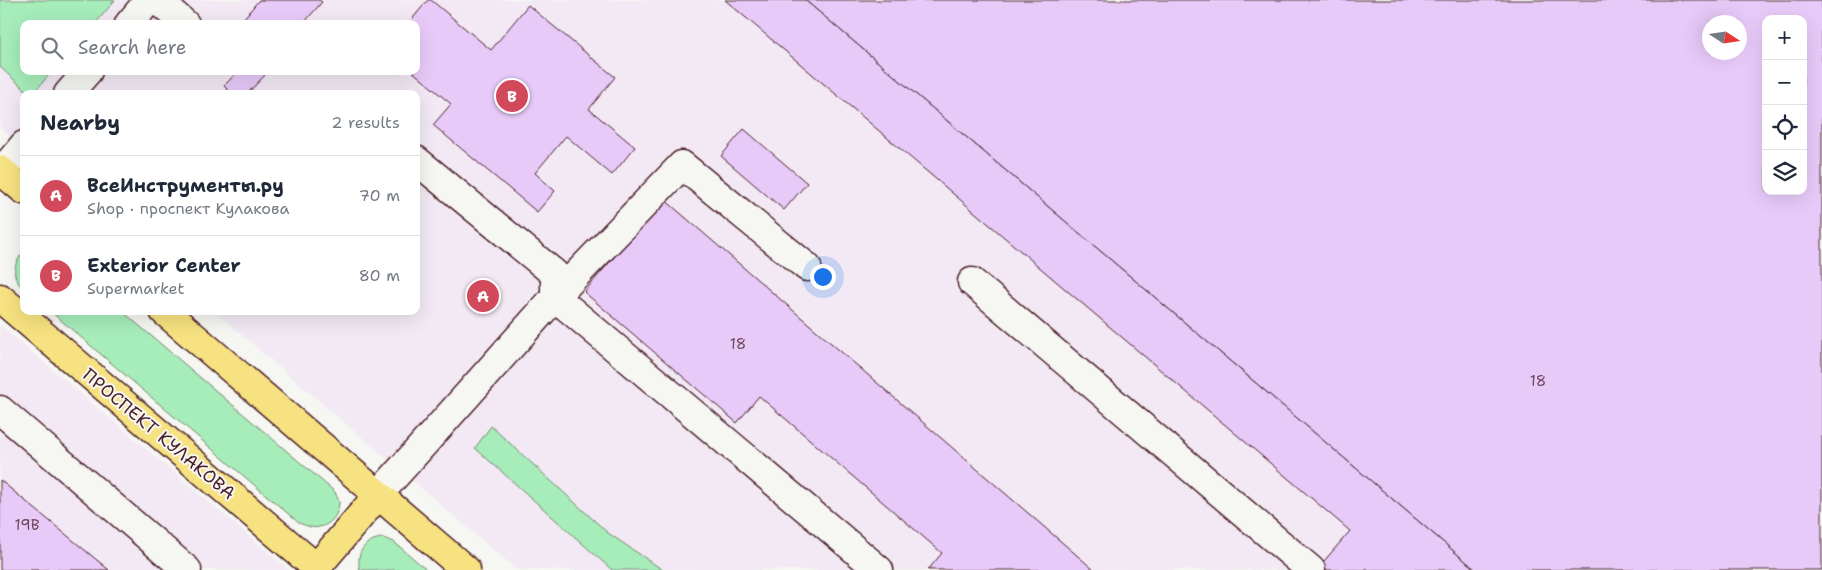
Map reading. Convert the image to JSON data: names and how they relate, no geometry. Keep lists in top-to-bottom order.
{
  "streets": {
    "main road": ["ПРОСПЕКТ КУЛАКОВА"]
  },
  "house_numbers": ["18", "18", "19В"],
  "north": "right",
  "page": {
    "map_buttons": ["+", "−"],
    "search": "Search here",
    "pins": ["B", "A"],
    "heading": ["Nearby", "2 results"],
    "list": [
      {
        "mark": "A",
        "name": "ВсеИнструменты.ру",
        "note": "Shop · проспект Кулакова",
        "value": "70 m"
      },
      {
        "mark": "B",
        "name": "Exterior Center",
        "note": "Supermarket",
        "value": "80 m"
      }
    ]
  }
}
